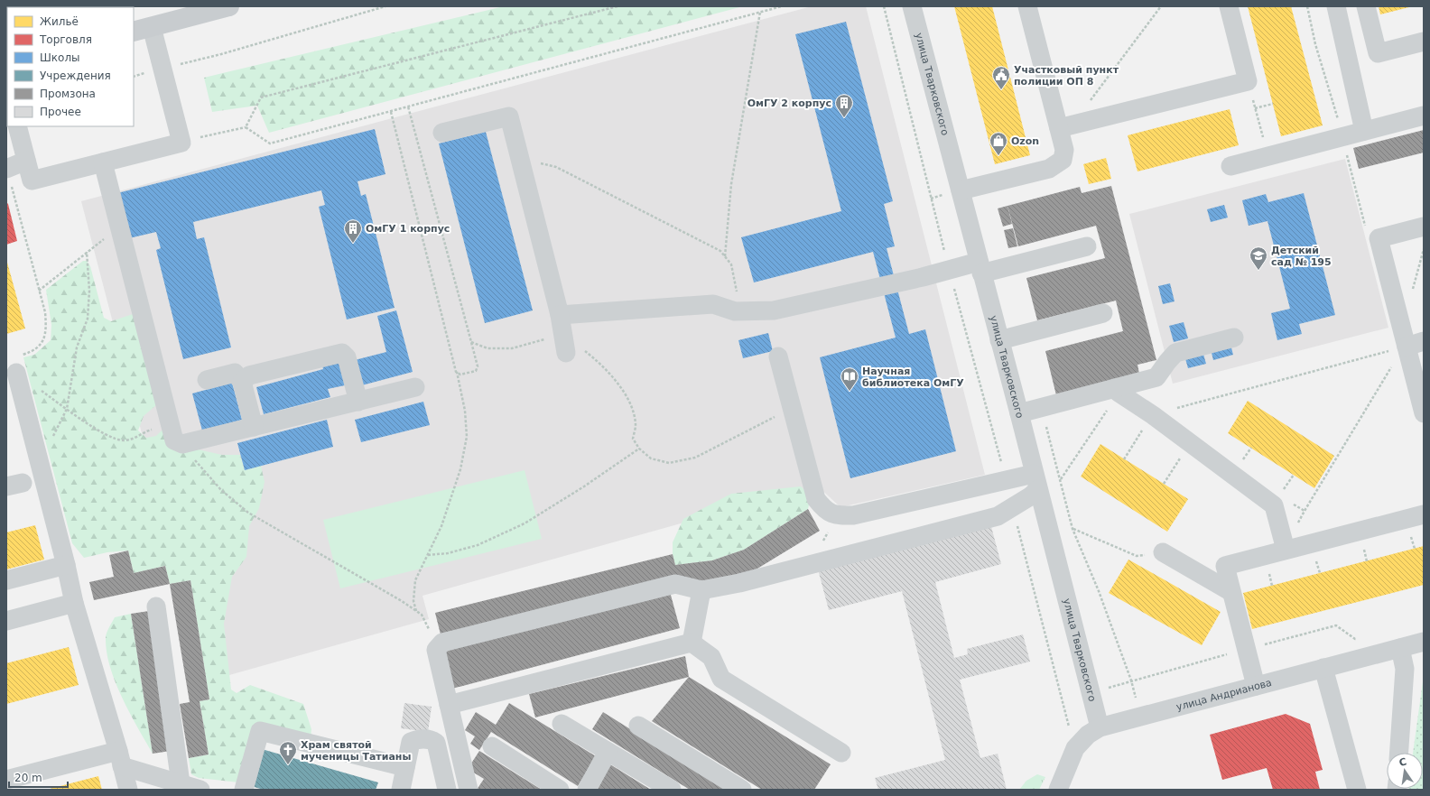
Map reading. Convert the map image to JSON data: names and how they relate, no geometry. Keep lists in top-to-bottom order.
{
  "streets": {
    "street": ["улица Тварковского", "улица Андрианова"]
  },
  "crossings": [
    ["улица Тварковского", "улица Андрианова"]
  ],
  "places": {
    "public building": ["Участковый пункт полиции ОП 8"],
    "building": ["ОмГУ 2 корпус", "ОмГУ 1 корпус"],
    "shop": ["Ozon"],
    "school or university": ["Детский сад № 195"],
    "library": ["Научная библиотека ОмГУ"],
    "church": ["Храм святой мученицы Татианы"]
  },
  "legend": [
    "Жильё",
    "Торговля",
    "Школы",
    "Учреждения",
    "Промзона",
    "Прочее"
  ],
  "scale_bar": "20 m",
  "north": "top"
}
